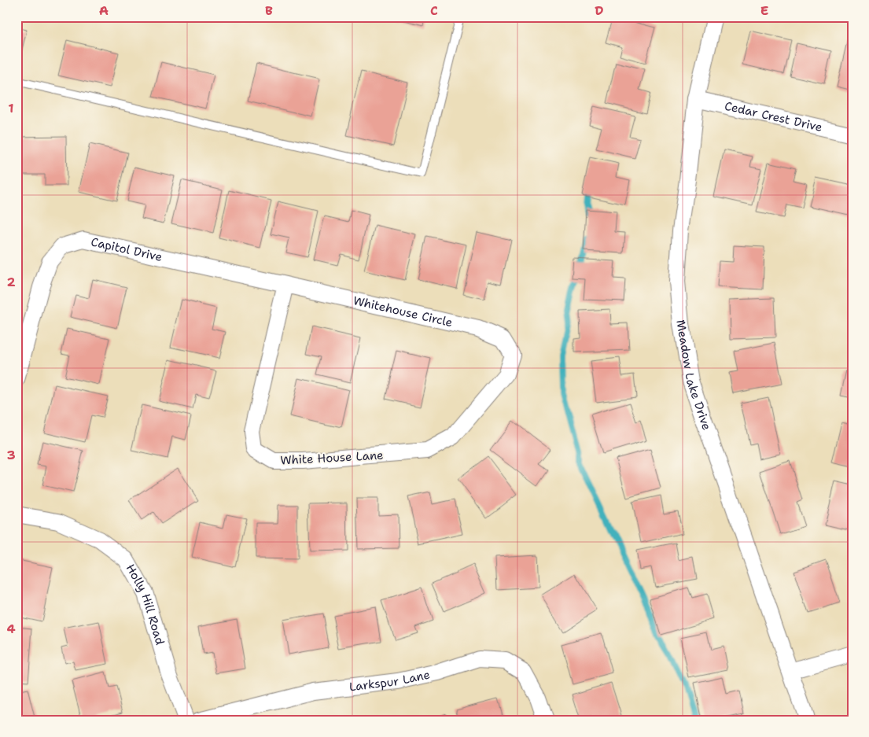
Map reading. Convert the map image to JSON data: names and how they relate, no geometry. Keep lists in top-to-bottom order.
{
  "streets": {
    "street": [
      "Cedar Crest Drive",
      "Capitol Drive",
      "Whitehouse Circle",
      "Meadow Lake Drive",
      "White House Lane",
      "Holly Hill Road",
      "Larkspur Lane"
    ]
  },
  "crossings": [
    ["Cedar Crest Drive", "Meadow Lake Drive"],
    ["Capitol Drive", "Whitehouse Circle"],
    ["Capitol Drive", "White House Lane"],
    ["Whitehouse Circle", "White House Lane"]
  ],
  "grid": {
    "columns": [
      "A",
      "B",
      "C",
      "D",
      "E"
    ],
    "rows": [
      "1",
      "2",
      "3",
      "4"
    ]
  }
}
